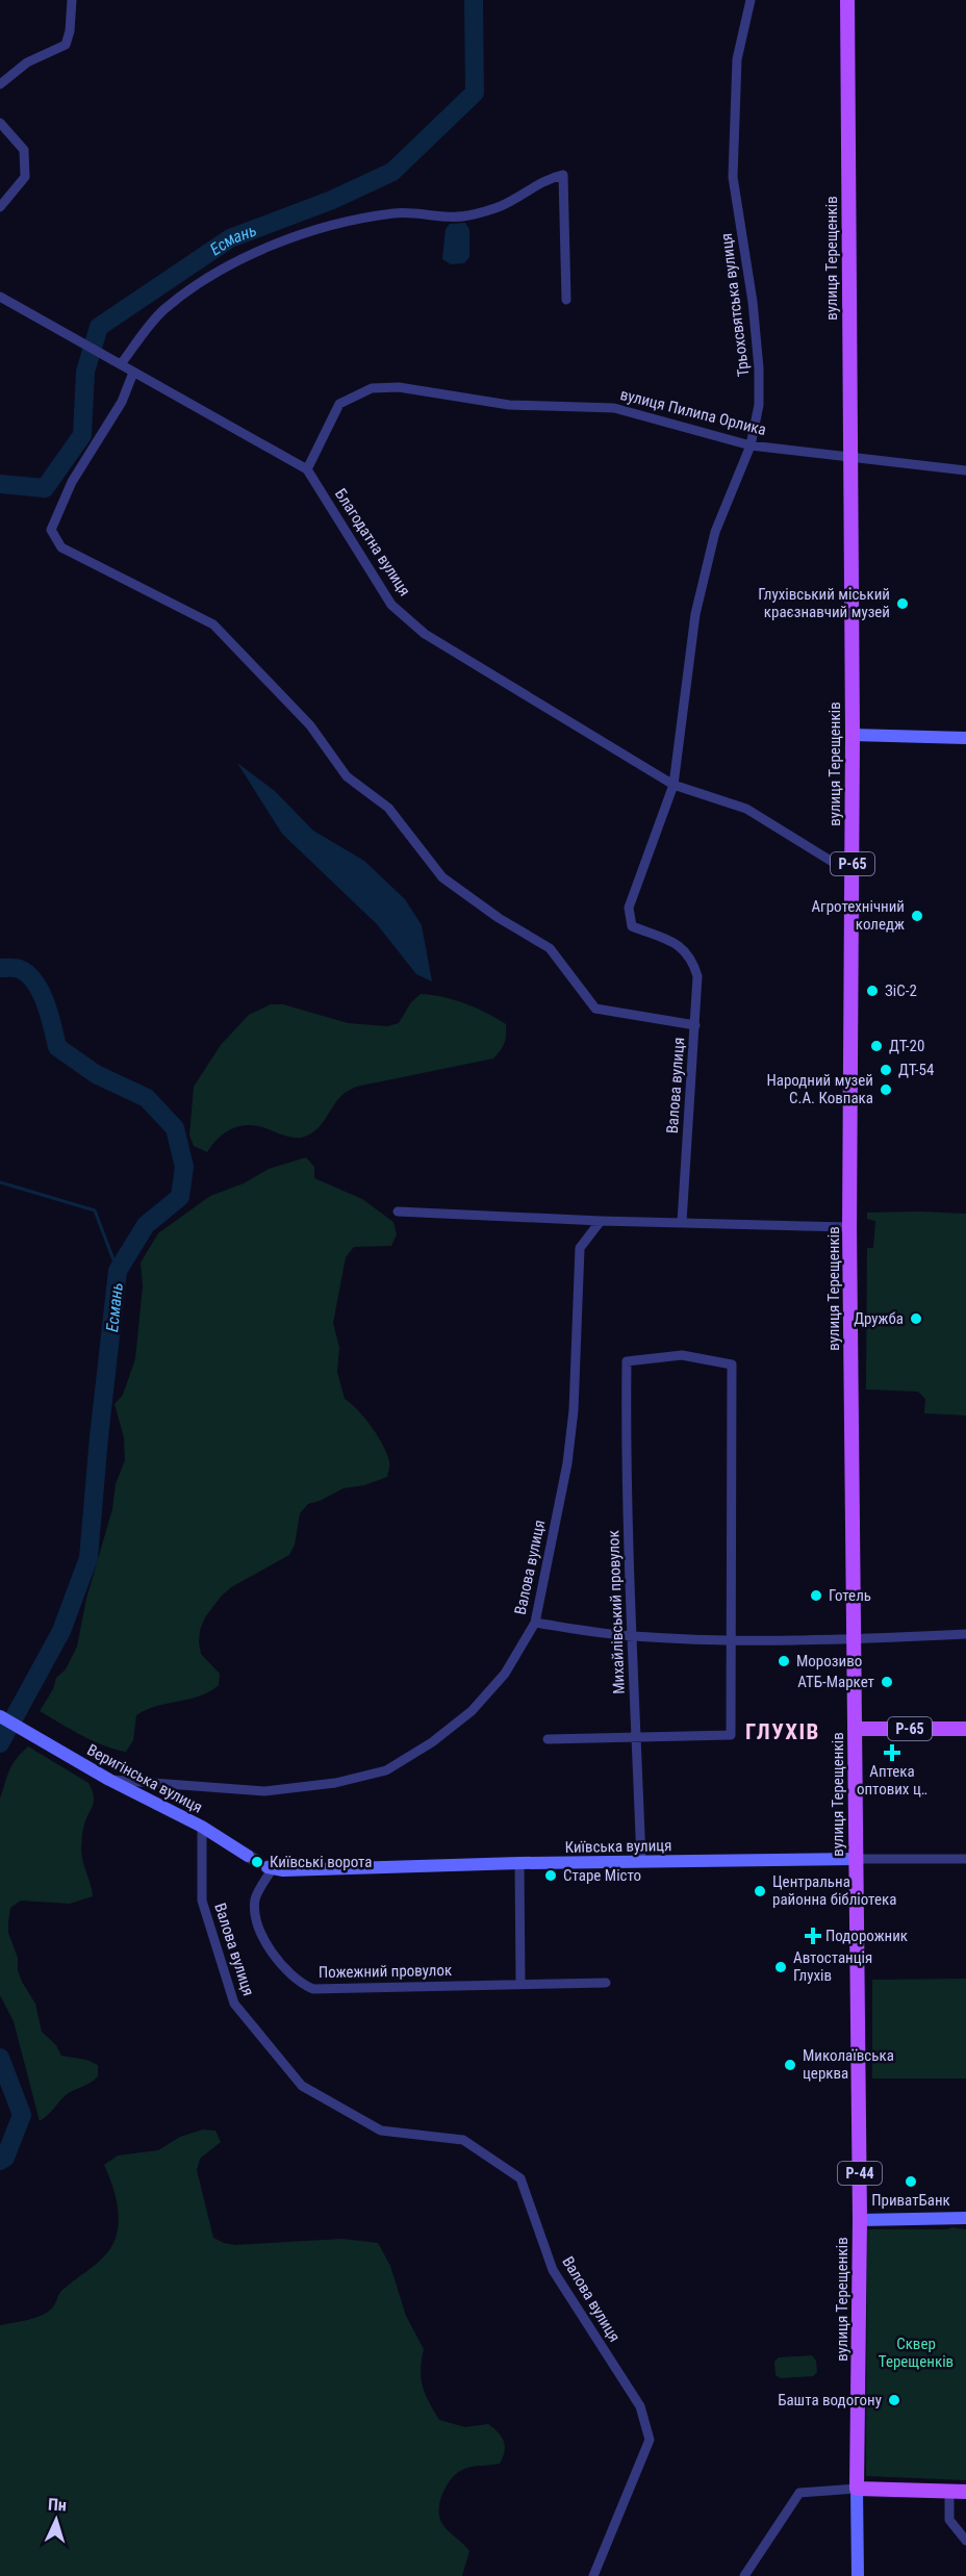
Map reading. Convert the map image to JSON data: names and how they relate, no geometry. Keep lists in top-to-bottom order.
{
  "streets": {
    "main road": ["вулиця Терещенків", "Р-65", "Р-44"],
    "street": [
      "Трьохсвятська вулиця",
      "вулиця Пилипа Орлика",
      "Благодатна вулиця",
      "Валова вулиця",
      "Михайлівський провулок",
      "Веригінська вулиця",
      "Київська вулиця",
      "Пожежний провулок"
    ]
  },
  "crossings": [
    ["вулиця Терещенків", "вулиця Пилипа Орлика"],
    ["вулиця Терещенків", "Благодатна вулиця"],
    ["вулиця Терещенків", "Р-65"],
    ["вулиця Терещенків", "Київська вулиця"],
    ["Трьохсвятська вулиця", "вулиця Пилипа Орлика"],
    ["Трьохсвятська вулиця", "Благодатна вулиця"],
    ["вулиця Пилипа Орлика", "Благодатна вулиця"],
    ["Валова вулиця", "Веригінська вулиця"],
    ["Михайлівський провулок", "Київська вулиця"],
    ["Київська вулиця", "Пожежний провулок"]
  ],
  "districts": ["ГЛУХІВ"],
  "water": ["Есмань"],
  "parks": ["Сквер Терещенків"],
  "places": {
    "other": [
      "Глухівський міський краєзнавчий музей",
      "Агротехнічний коледж",
      "ЗіС-2",
      "ДТ-20",
      "ДТ-54",
      "Народний музей С.А. Ковпака",
      "Дружба",
      "Готель",
      "Морозиво",
      "АТБ-Маркет",
      "Київські ворота",
      "Старе Місто",
      "Центральна районна бібліотека",
      "Автостанція Глухів",
      "Миколаївська церква",
      "ПриватБанк",
      "Башта водогону"
    ],
    "health": ["Аптека оптових ц‥", "Подорожник"]
  },
  "north": "top"
}
